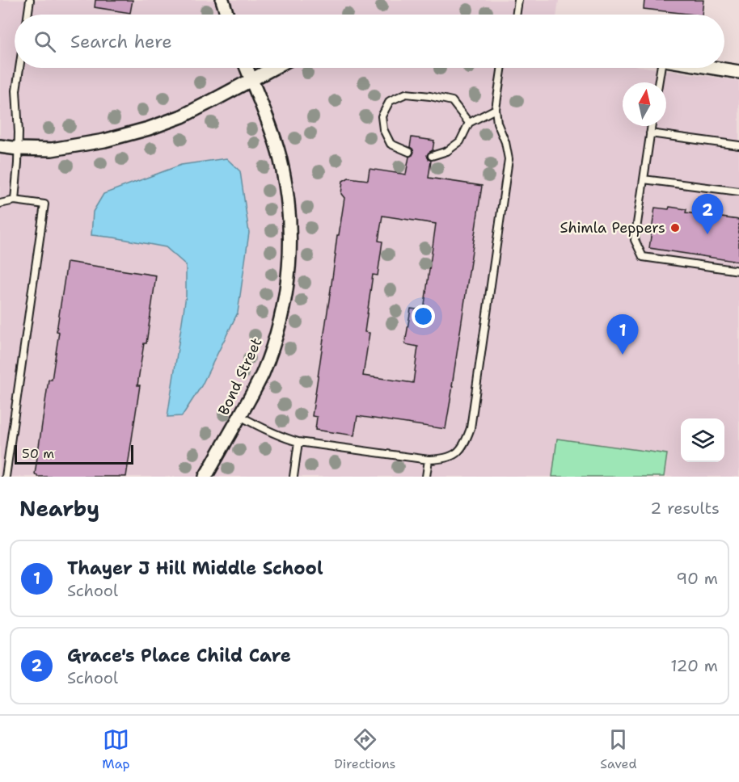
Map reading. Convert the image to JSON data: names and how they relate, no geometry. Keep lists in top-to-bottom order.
{
  "streets": {
    "street": ["Bond Street"]
  },
  "places": ["Shimla Peppers"],
  "scale_bar": "50 m",
  "north": "top",
  "page": {
    "search": "Search here",
    "pins": ["2", "1"],
    "scale": "50 m",
    "heading": ["Nearby", "2 results"],
    "list": [
      {
        "mark": "1",
        "name": "Thayer J Hill Middle School",
        "note": "School",
        "value": "90 m"
      },
      {
        "mark": "2",
        "name": "Grace's Place Child Care",
        "note": "School",
        "value": "120 m"
      }
    ],
    "nav": ["Map", "Directions", "Saved"]
  }
}
